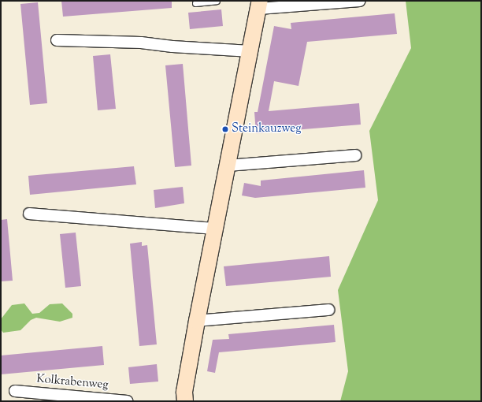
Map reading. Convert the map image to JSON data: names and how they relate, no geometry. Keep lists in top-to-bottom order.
{
  "streets": {
    "street": ["Kolkrabenweg"]
  },
  "places": ["Steinkauzweg"]
}
